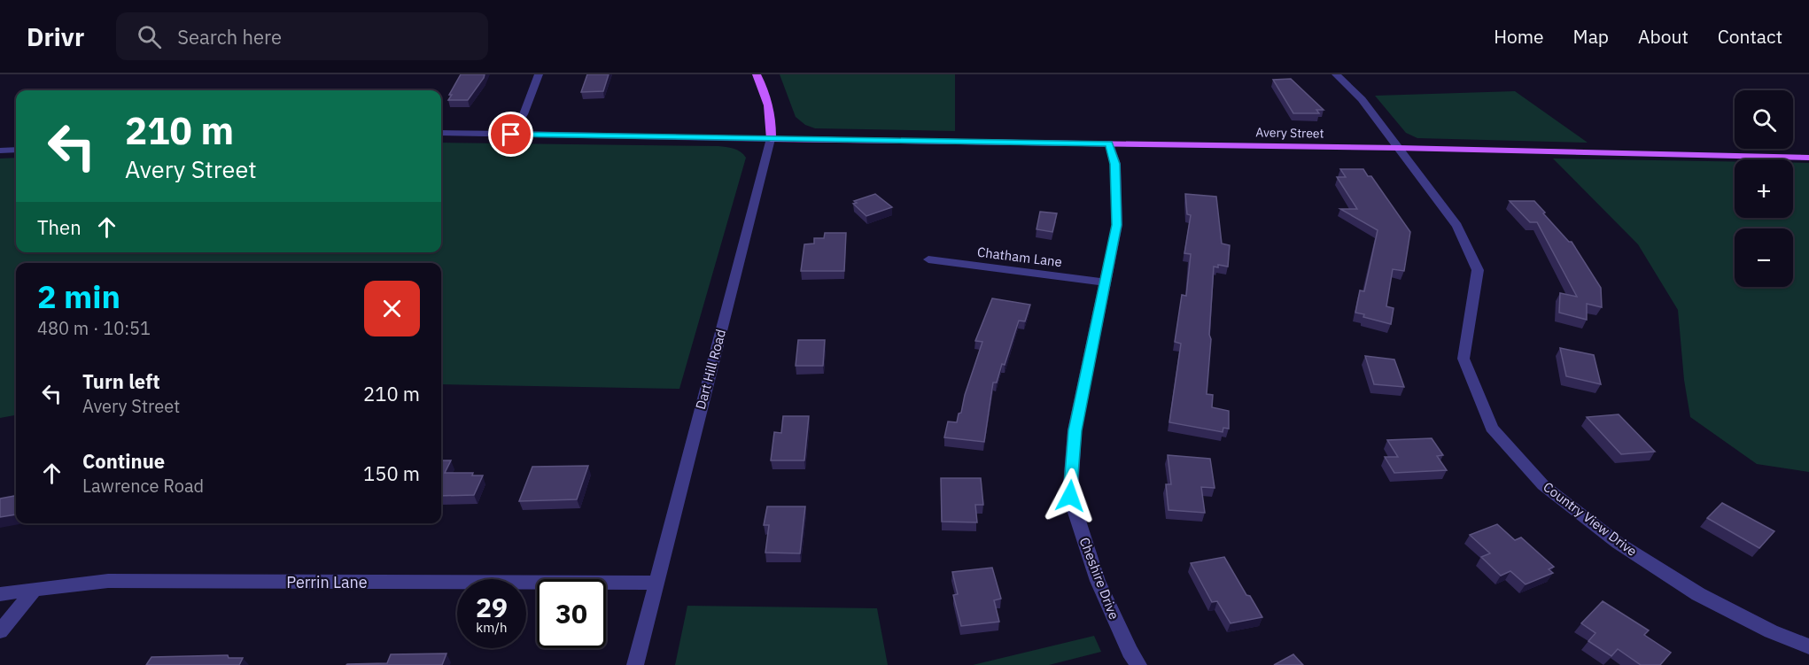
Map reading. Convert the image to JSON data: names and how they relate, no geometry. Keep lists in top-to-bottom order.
{
  "streets": {
    "main road": ["Avery Street", "Dart Hill Road"],
    "street": [
      "Chatham Lane",
      "Country View Drive",
      "Cheshire Drive",
      "Perrin Lane"
    ]
  },
  "crossings": [
    ["Avery Street", "Dart Hill Road"],
    ["Avery Street", "Country View Drive"],
    ["Avery Street", "Cheshire Drive"],
    ["Chatham Lane", "Cheshire Drive"],
    ["Dart Hill Road", "Perrin Lane"]
  ],
  "page": {
    "header": "Drivr",
    "search": "Search here",
    "nav": [
      "Home",
      "Map",
      "About",
      "Contact"
    ],
    "map_buttons": ["+", "−"],
    "turn": ["210 m", "Avery Street"],
    "then": "Then",
    "heading": ["2 min", "480 m · 10:51"],
    "list": [
      {
        "name": "Turn left",
        "note": "Avery Street",
        "value": "210 m"
      },
      {
        "name": "Continue",
        "note": "Lawrence Road",
        "value": "150 m"
      }
    ],
    "speed": "29 km/h",
    "limit": "30"
  }
}
